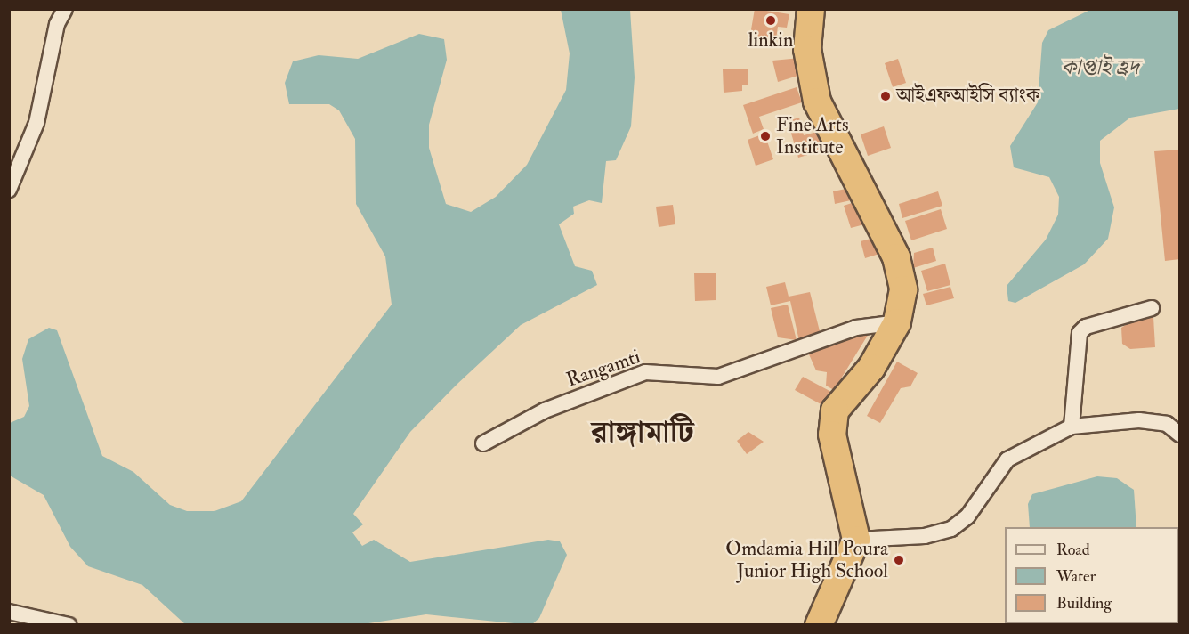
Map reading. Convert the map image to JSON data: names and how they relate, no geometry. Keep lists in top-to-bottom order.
{
  "streets": {
    "street": ["Rangamti"]
  },
  "districts": ["রাঙ্গামাটি"],
  "water": ["কাপ্তাই হ্রদ"],
  "places": [
    "linkin",
    "আইএফআইসি ব্যাংক",
    "Fine Arts Institute",
    "Omdamia Hill Poura Junior High School"
  ],
  "legend": ["Road", "Water", "Building"]
}
